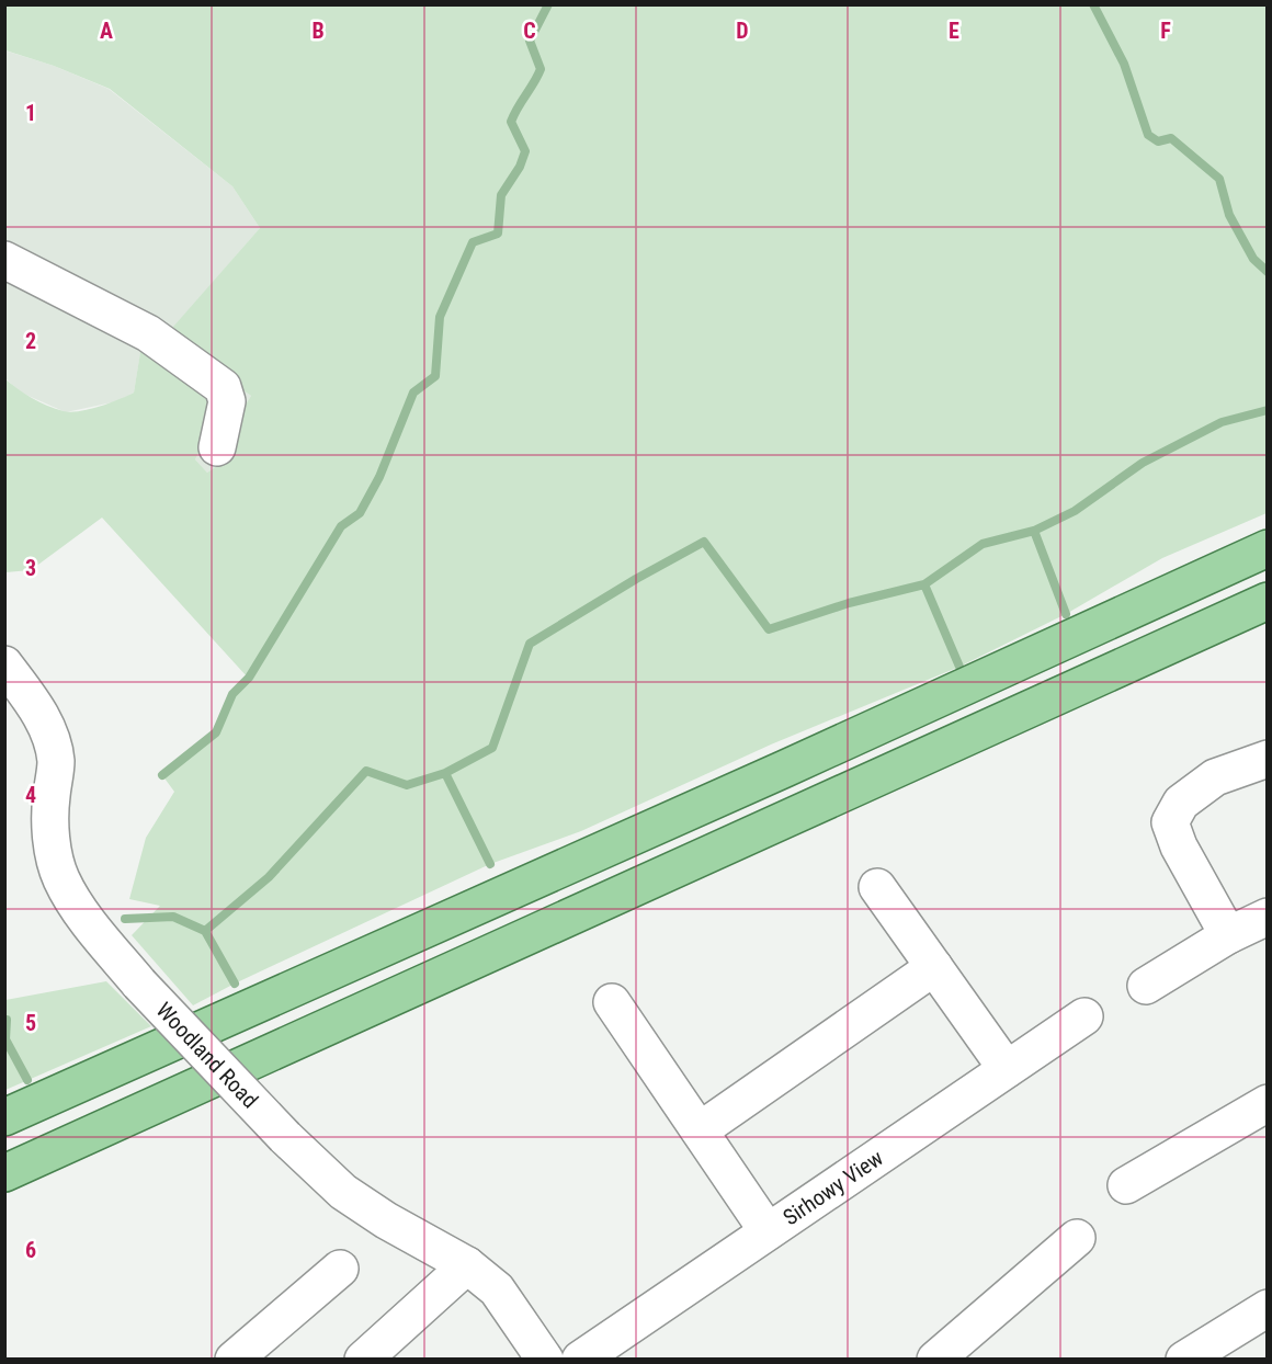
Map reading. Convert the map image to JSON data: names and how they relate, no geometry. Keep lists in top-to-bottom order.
{
  "streets": {
    "street": ["Woodland Road", "Sirhowy View"]
  },
  "grid": {
    "columns": [
      "A",
      "B",
      "C",
      "D",
      "E",
      "F"
    ],
    "rows": [
      "1",
      "2",
      "3",
      "4",
      "5",
      "6"
    ]
  }
}
